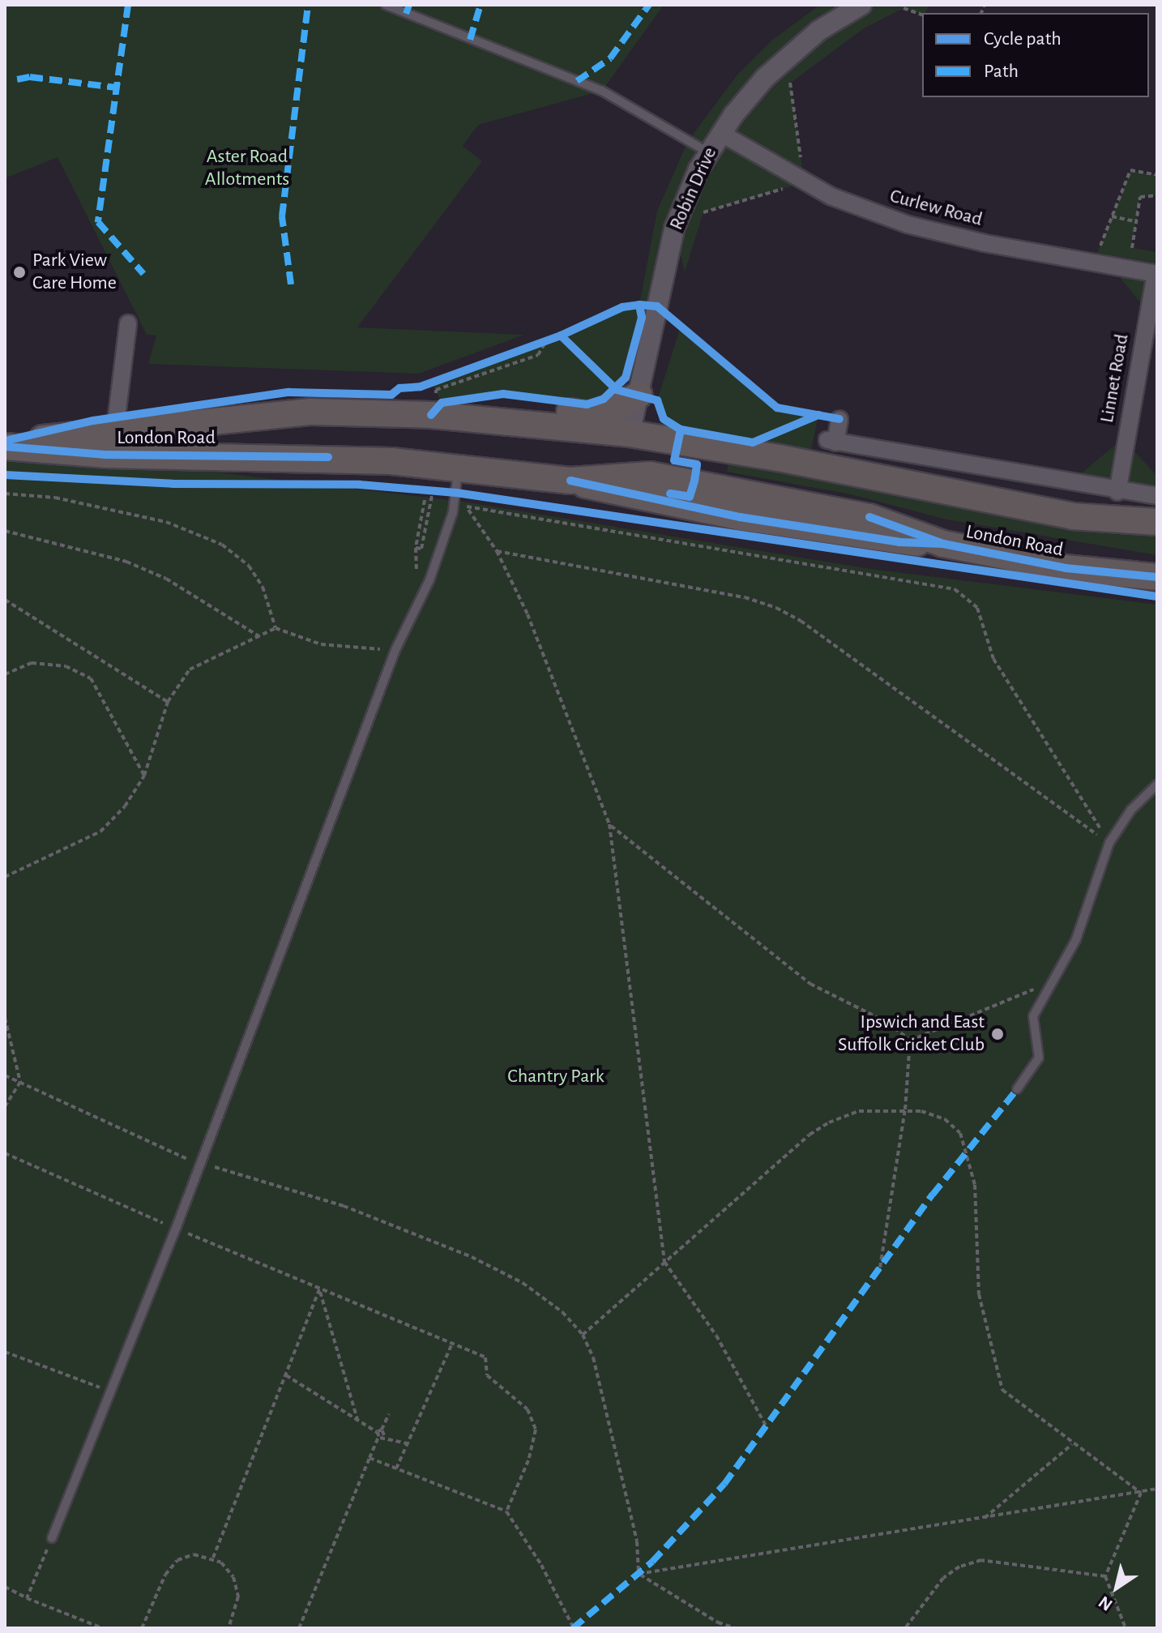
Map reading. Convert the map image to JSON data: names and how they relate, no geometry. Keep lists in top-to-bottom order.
{
  "streets": {
    "main road": ["London Road"],
    "street": ["Robin Drive", "Curlew Road", "Linnet Road"]
  },
  "crossings": [
    ["Robin Drive", "Curlew Road"],
    ["Robin Drive", "London Road"],
    ["Curlew Road", "Linnet Road"]
  ],
  "parks": ["Aster Road Allotments", "Chantry Park"],
  "places": ["Park View Care Home", "Ipswich and East Suffolk Cricket Club"],
  "legend": ["Cycle path", "Path"],
  "north": "bottom left"
}
